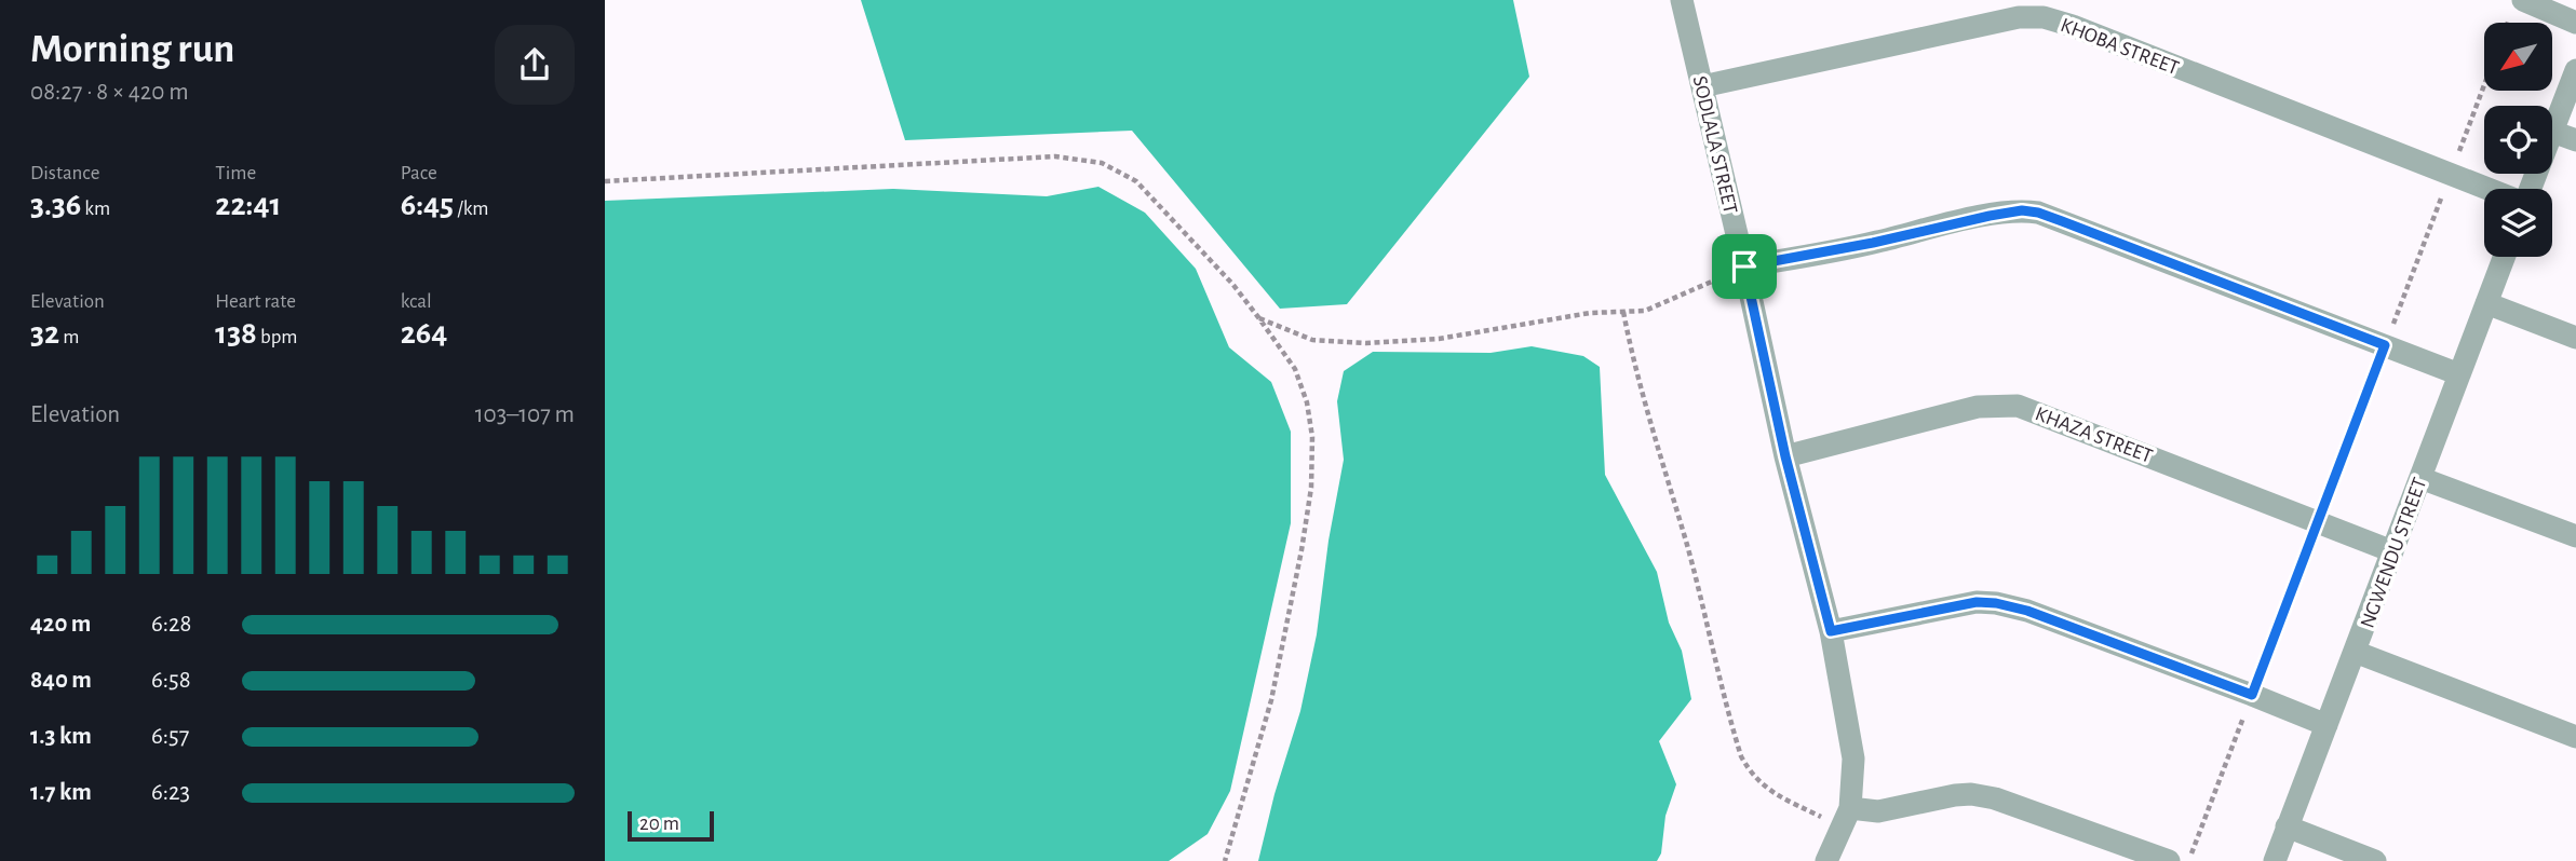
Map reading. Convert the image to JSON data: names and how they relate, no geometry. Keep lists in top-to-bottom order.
{
  "streets": {
    "street": [
      "KHOBA STREET",
      "SODLALA STREET",
      "KHAZA STREET",
      "NGWENDU STREET"
    ]
  },
  "crossings": [
    ["KHOBA STREET", "SODLALA STREET"],
    ["SODLALA STREET", "KHAZA STREET"],
    ["KHAZA STREET", "NGWENDU STREET"]
  ],
  "scale_bar": "20 m",
  "north": "bottom left",
  "page": {
    "heading": ["Morning run", "08:27 · 8 × 420 m"],
    "stats": [
      ["Distance", "3.36 km"],
      ["Time", "22:41"],
      ["Pace", "6:45 /km"],
      ["Elevation", "32 m"],
      ["Heart rate", "138 bpm"],
      ["kcal", "264"]
    ],
    "chart": ["Elevation", "103–107 m"],
    "list": [
      {
        "name": "420 m",
        "note": "6:28"
      },
      {
        "name": "840 m",
        "note": "6:58"
      },
      {
        "name": "1.3 km",
        "note": "6:57"
      },
      {
        "name": "1.7 km",
        "note": "6:23"
      }
    ],
    "scale": "20 m"
  }
}
